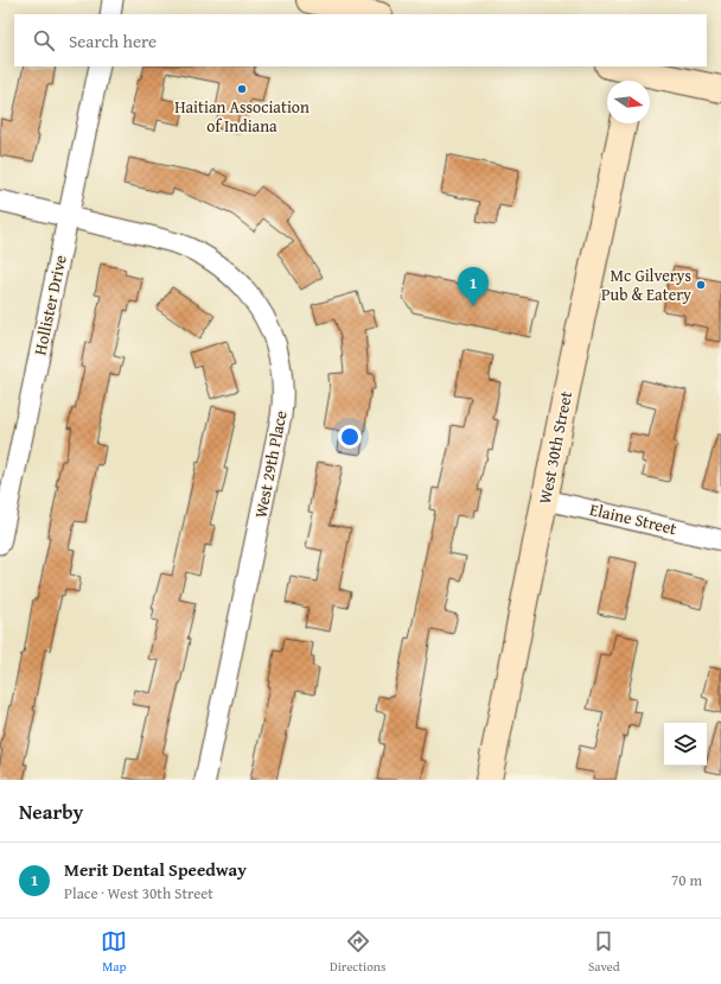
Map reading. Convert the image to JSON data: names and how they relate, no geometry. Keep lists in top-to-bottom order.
{
  "streets": {
    "street": [
      "Hollister Drive",
      "West 30th Street",
      "West 29th Place",
      "Elaine Street"
    ]
  },
  "crossings": [
    ["Hollister Drive", "West 29th Place"],
    ["West 30th Street", "Elaine Street"]
  ],
  "places": ["Haitian Association of Indiana", "Mc Gilverys Pub & Eatery"],
  "north": "right",
  "page": {
    "search": "Search here",
    "pins": "1",
    "heading": "Nearby",
    "list": [
      {
        "mark": "1",
        "name": "Merit Dental Speedway",
        "note": "Place · West 30th Street",
        "value": "70 m"
      }
    ],
    "nav": ["Map", "Directions", "Saved"]
  }
}
